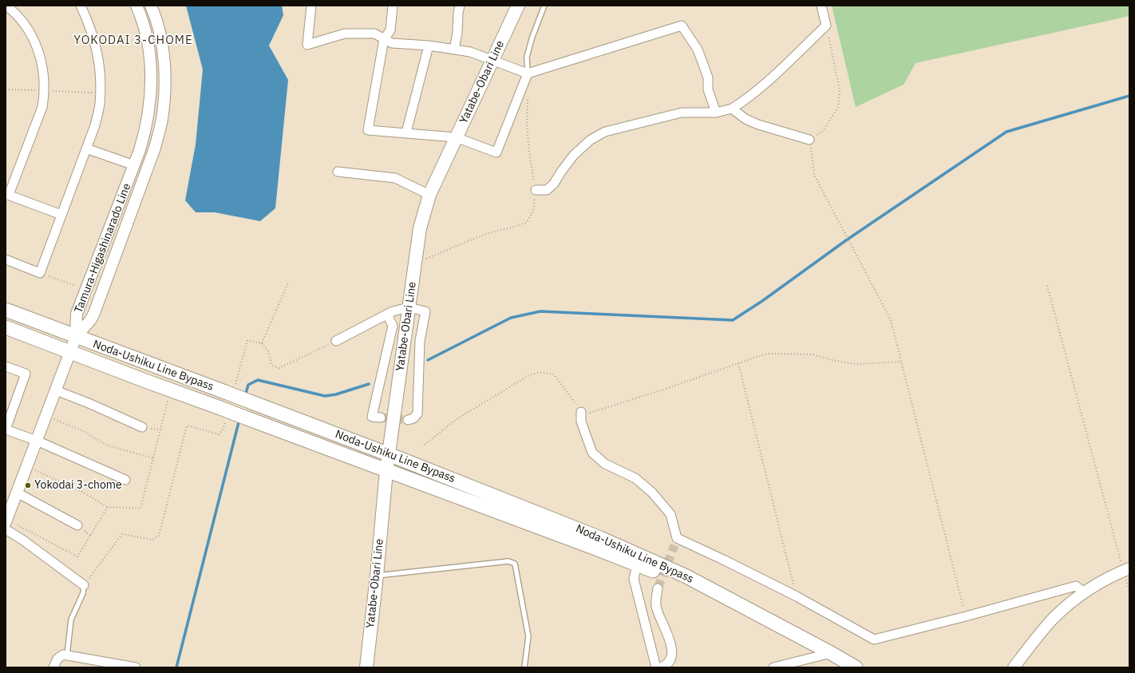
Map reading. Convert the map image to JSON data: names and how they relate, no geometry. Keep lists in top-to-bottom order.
{
  "streets": {
    "main road": ["Yatabe-Obari Line", "Noda-Ushiku Line Bypass"],
    "street": ["Tamura-Higashinarado Line"]
  },
  "crossings": [
    ["Yatabe-Obari Line", "Noda-Ushiku Line Bypass"],
    ["Tamura-Higashinarado Line", "Noda-Ushiku Line Bypass"]
  ],
  "districts": ["YOKODAI 3-CHOME"],
  "places": ["Yokodai 3-chome"]
}
